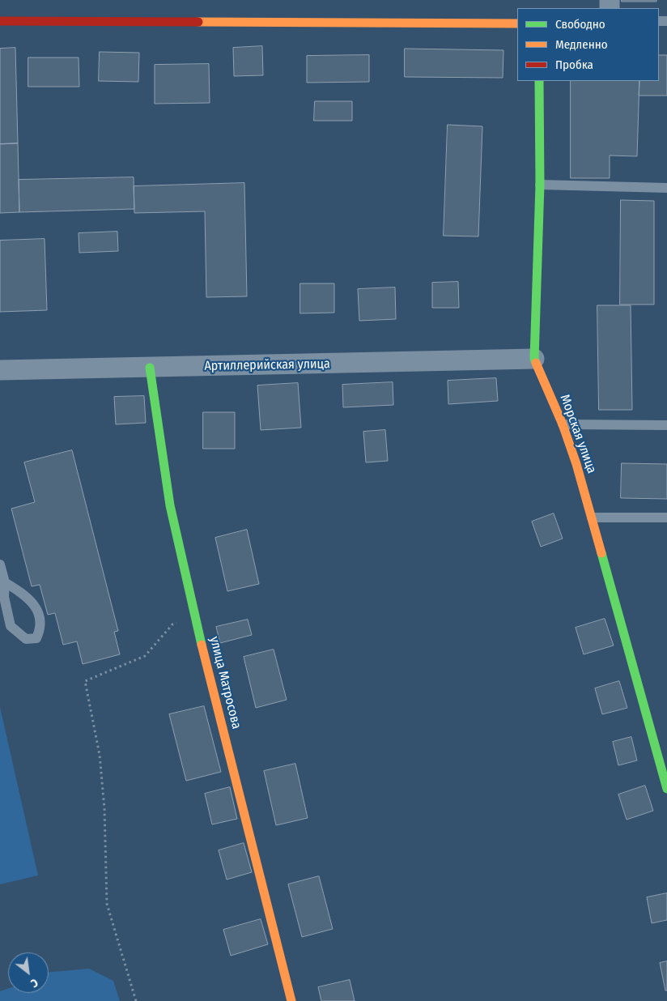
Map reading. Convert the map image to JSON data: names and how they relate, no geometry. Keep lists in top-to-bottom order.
{
  "streets": {
    "street": ["Артиллерийская улица", "Морская улица", "улица Матросова"]
  },
  "crossings": [
    ["Артиллерийская улица", "Морская улица"],
    ["Артиллерийская улица", "улица Матросова"]
  ],
  "legend": ["Свободно", "Медленно", "Пробка"],
  "north": "bottom right"
}
